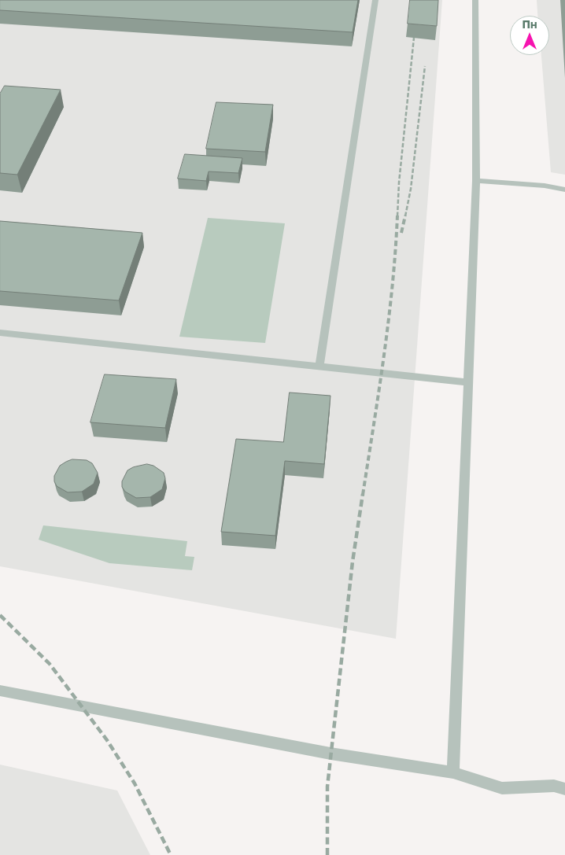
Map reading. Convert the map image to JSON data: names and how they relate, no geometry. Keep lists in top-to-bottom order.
{
  "north": "top"
}
